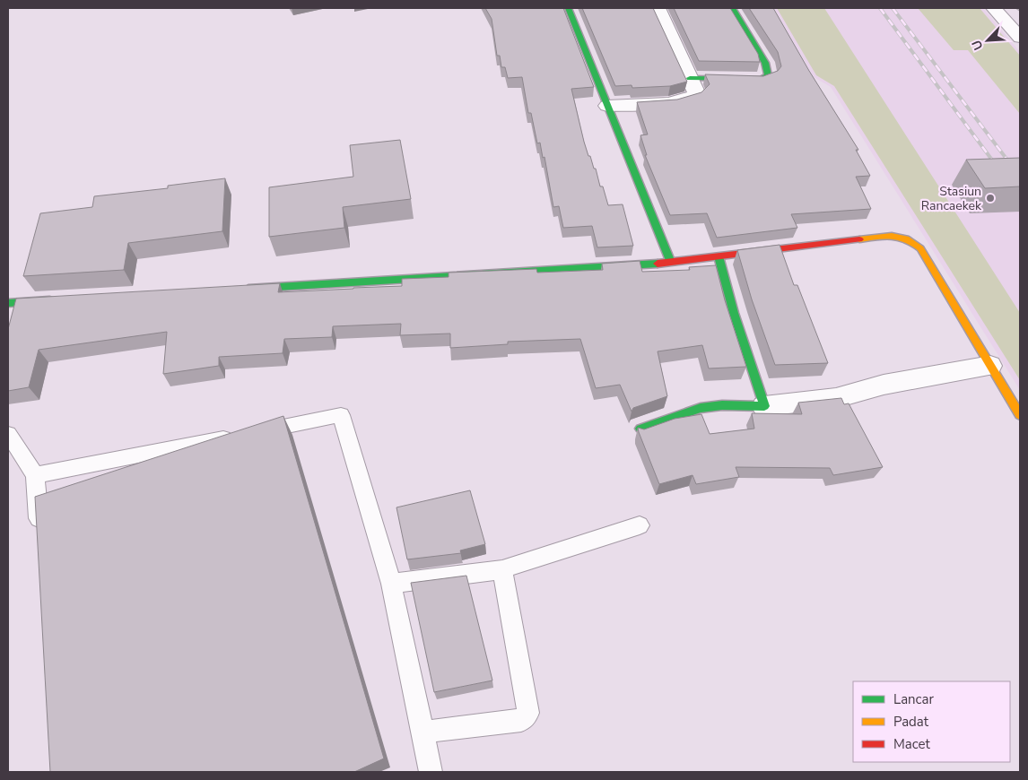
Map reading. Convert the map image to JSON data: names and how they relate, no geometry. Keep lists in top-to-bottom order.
{
  "places": ["Stasiun Rancaekek"],
  "legend": ["Lancar", "Padat", "Macet"],
  "north": "bottom left"
}
